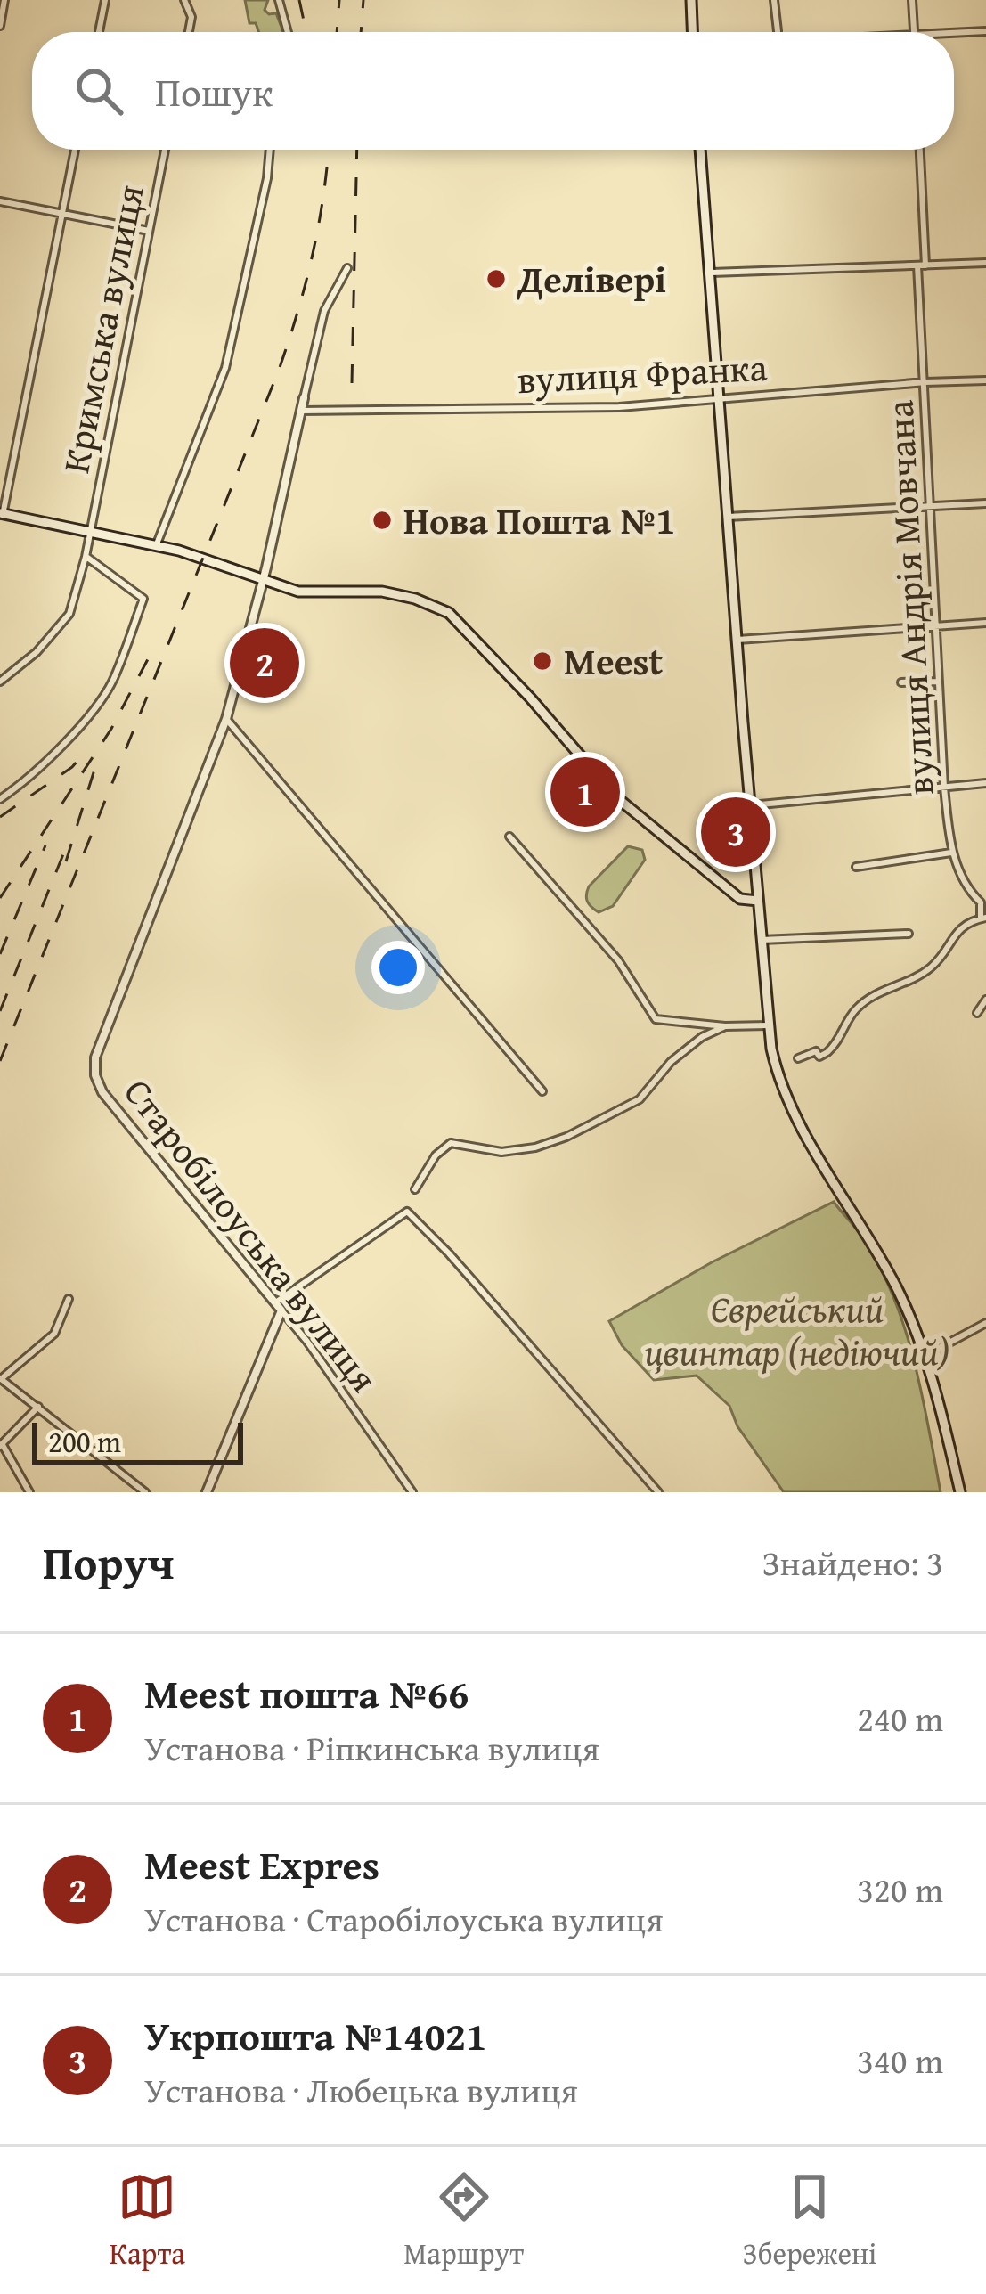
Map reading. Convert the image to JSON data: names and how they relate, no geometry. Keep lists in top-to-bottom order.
{
  "streets": {
    "street": [
      "Кримська вулиця",
      "вулиця Франка",
      "вулиця Андрія Мовчана",
      "Старобілоуська вулиця"
    ]
  },
  "crossings": [
    ["вулиця Франка", "вулиця Андрія Мовчана"],
    ["вулиця Франка", "Старобілоуська вулиця"]
  ],
  "parks": ["Єврейський цвинтар (недіючий)"],
  "places": ["Делівері", "Нова Пошта №1", "Meest"],
  "scale_bar": "200 m",
  "page": {
    "search": "Пошук",
    "pins": ["2", "1", "3"],
    "scale": "200 m",
    "heading": ["Поруч", "Знайдено: 3"],
    "list": [
      {
        "mark": "1",
        "name": "Meest пошта №66",
        "note": "Установа · Ріпкинська вулиця",
        "value": "240 m"
      },
      {
        "mark": "2",
        "name": "Meest Expres",
        "note": "Установа · Старобілоуська вулиця",
        "value": "320 m"
      },
      {
        "mark": "3",
        "name": "Укрпошта №14021",
        "note": "Установа · Любецька вулиця",
        "value": "340 m"
      }
    ],
    "nav": ["Карта", "Маршрут", "Збережені"]
  }
}
